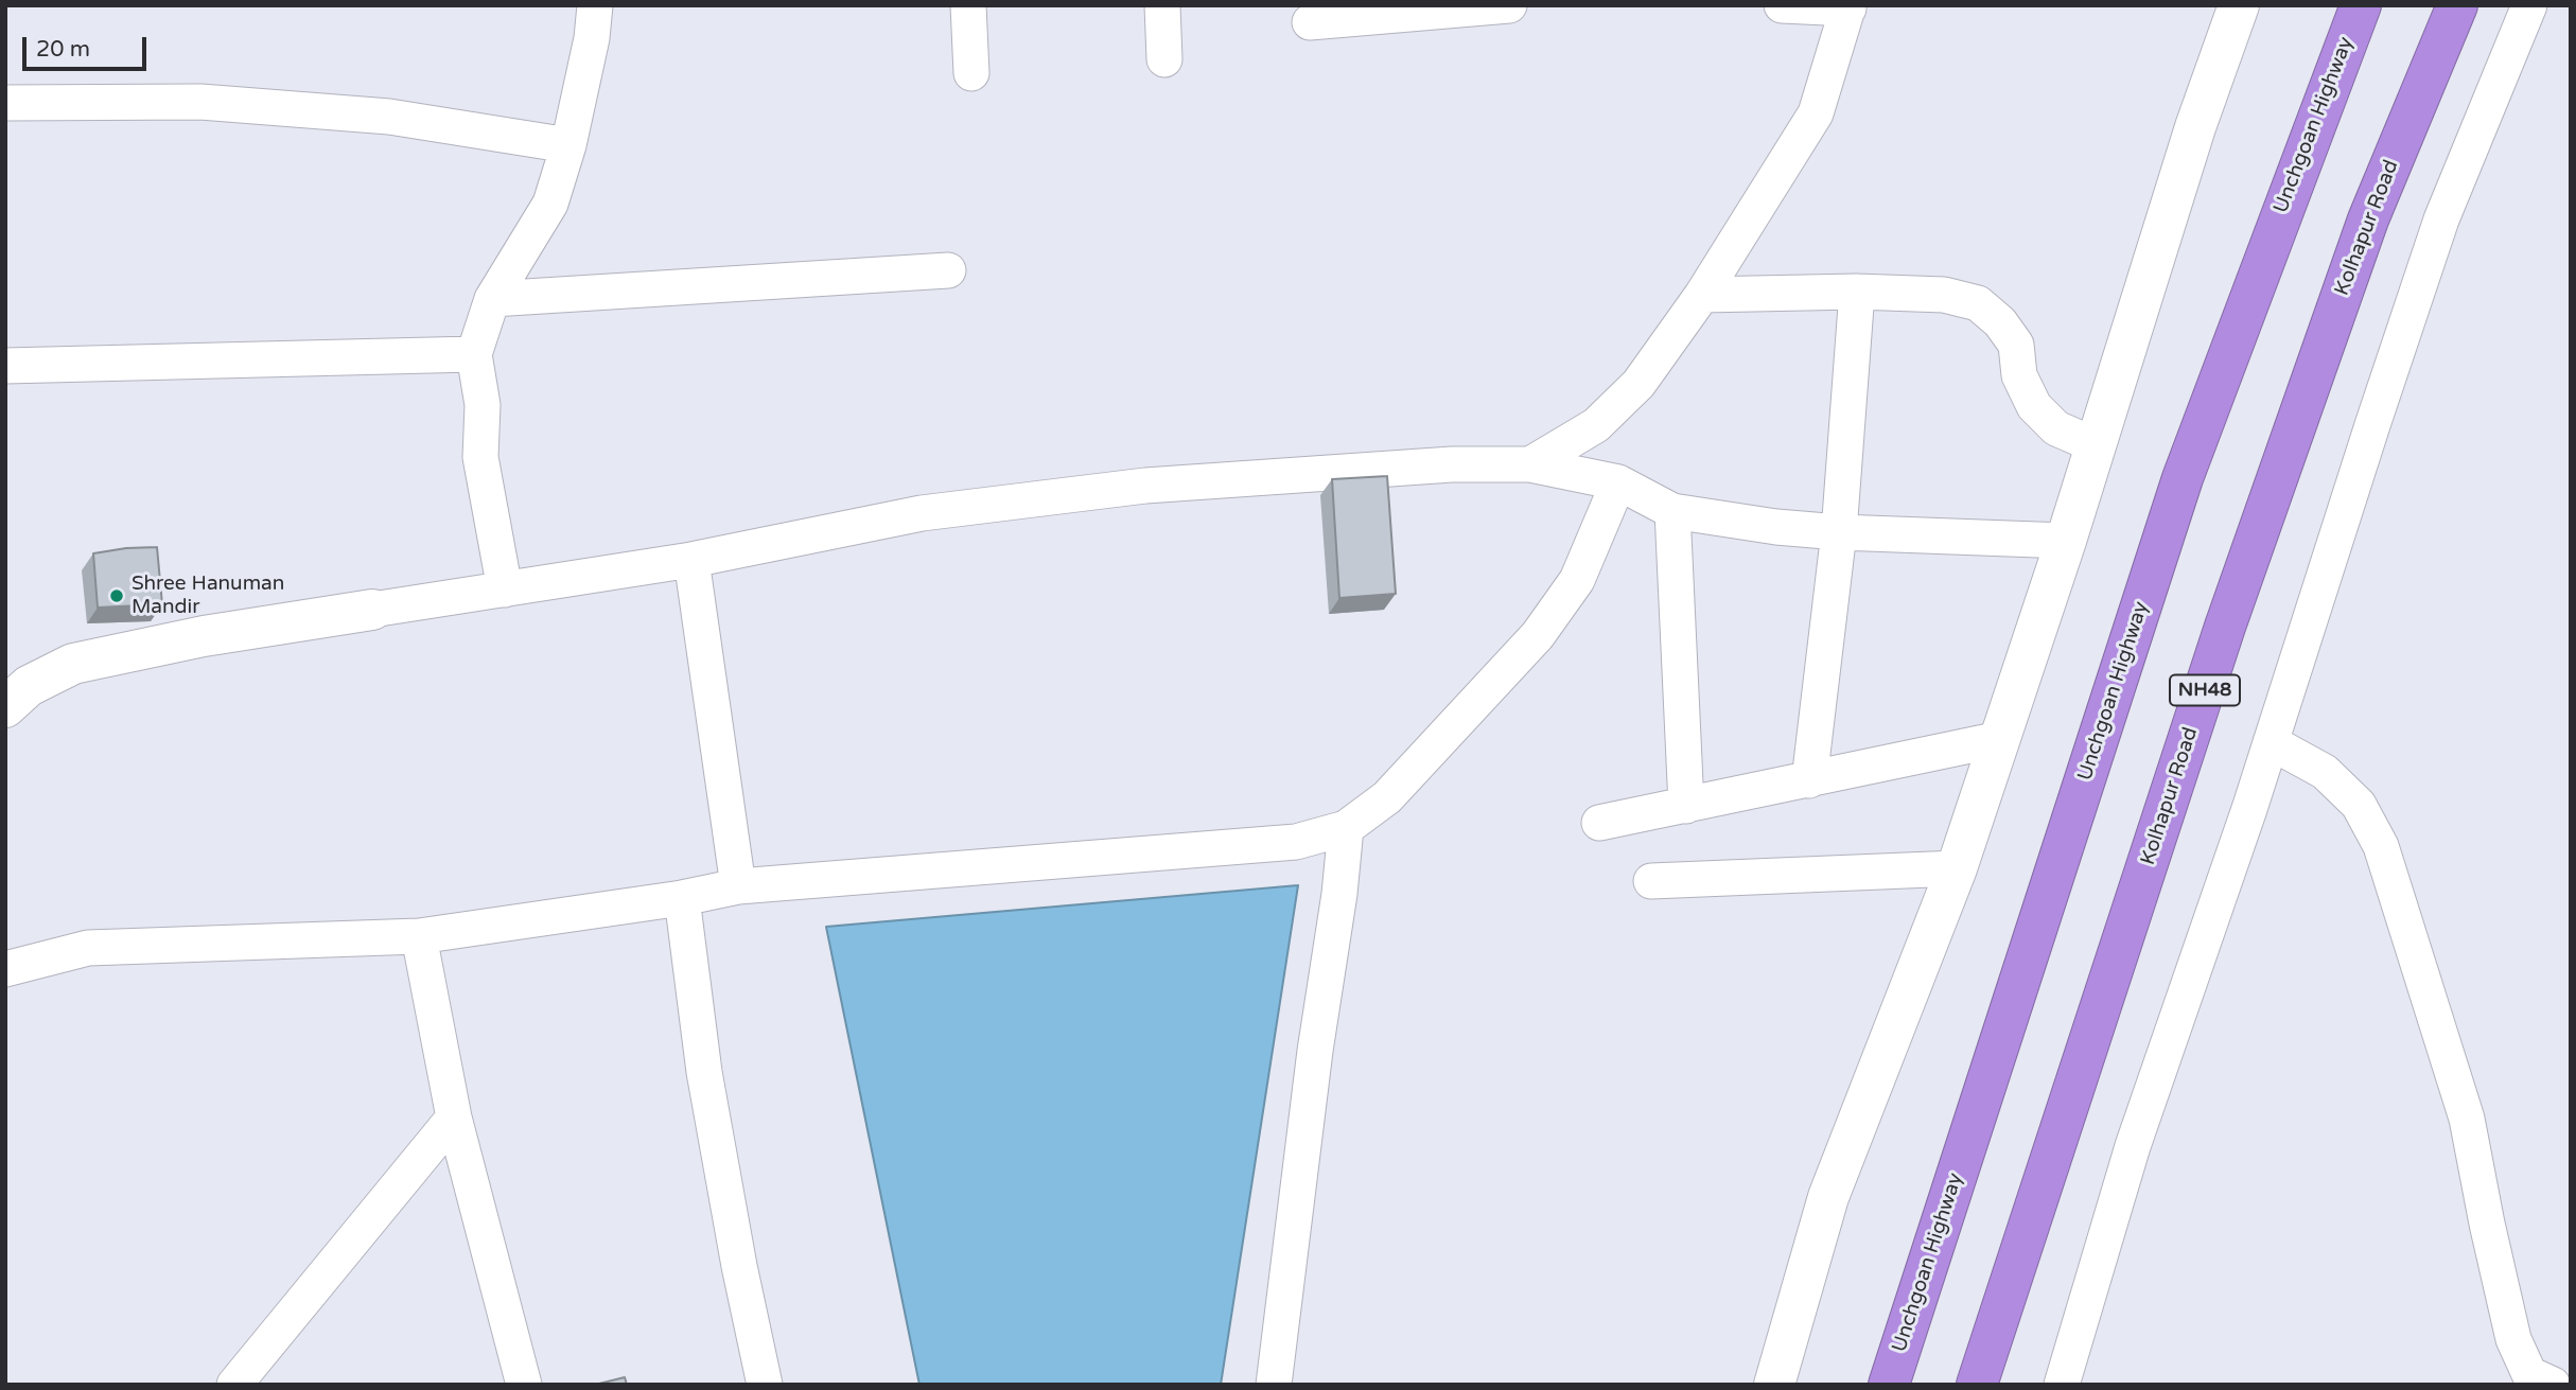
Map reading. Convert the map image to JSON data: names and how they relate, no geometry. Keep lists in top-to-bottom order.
{
  "streets": {
    "highway": ["Unchgoan Highway", "Kolhapur Road", "NH48"]
  },
  "places": ["Shree Hanuman Mandir"],
  "scale_bar": "20 m"
}
